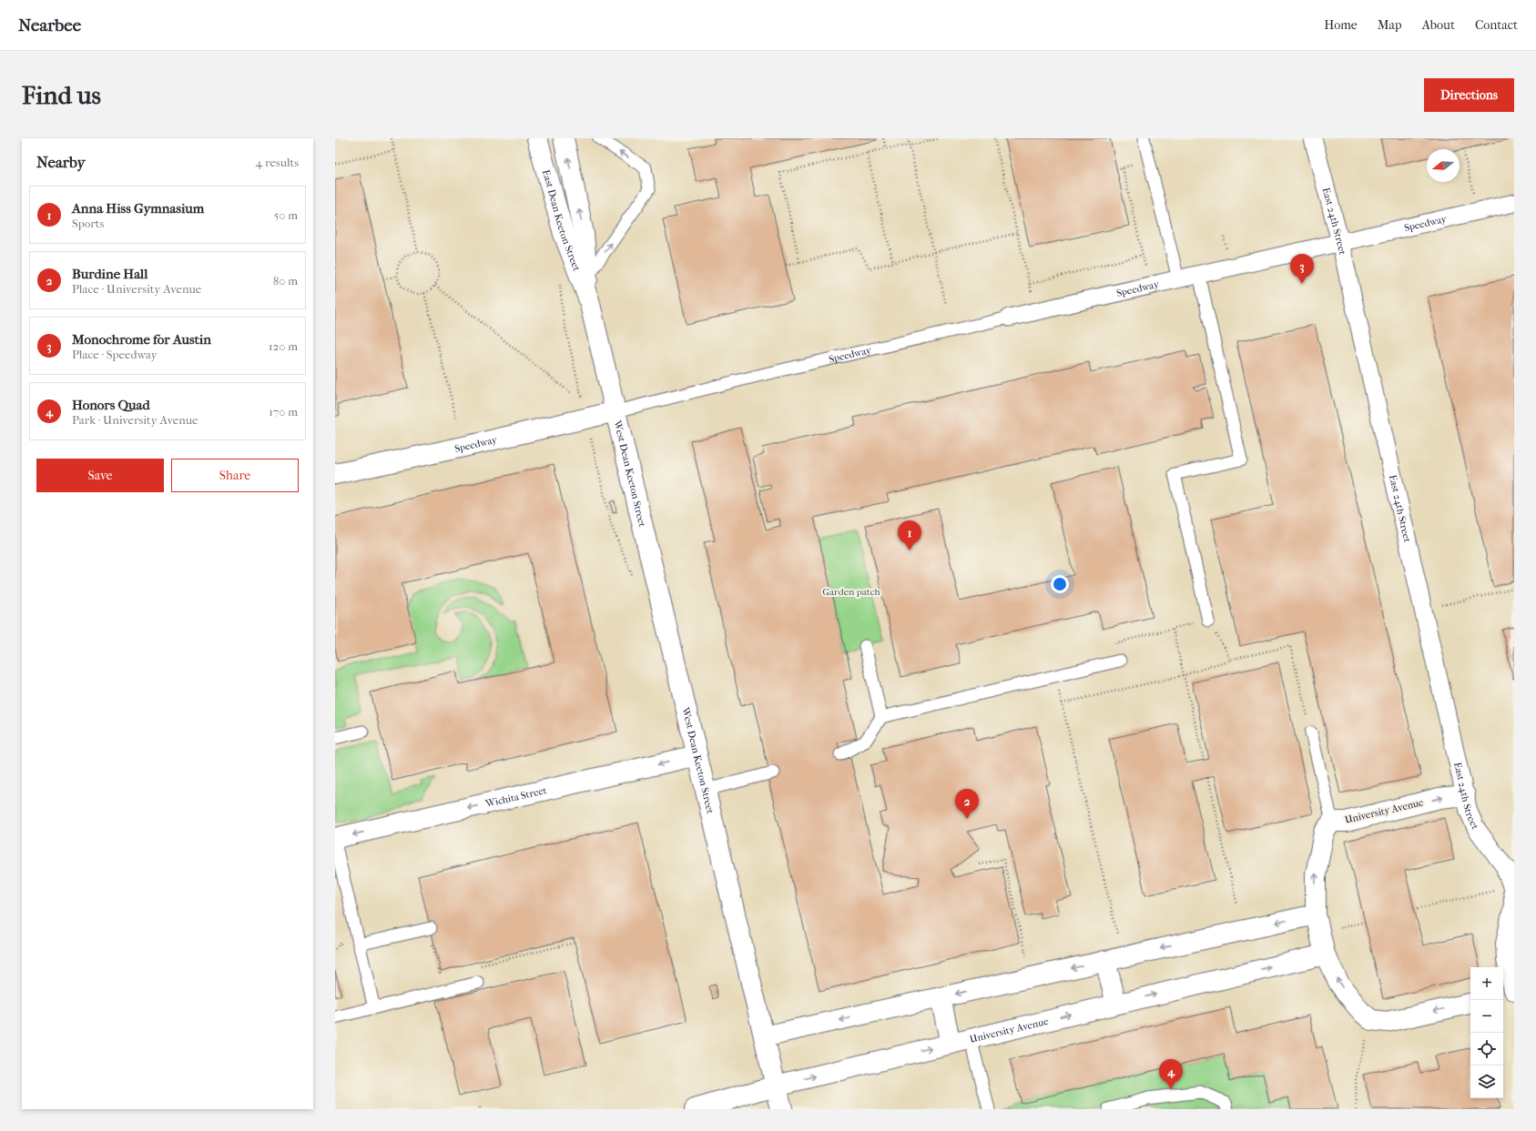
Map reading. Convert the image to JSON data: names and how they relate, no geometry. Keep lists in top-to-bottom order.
{
  "streets": {
    "street": [
      "East Dean Keeton Street",
      "East 24th Street",
      "Speedway",
      "West Dean Keeton Street",
      "Wichita Street",
      "University Avenue"
    ]
  },
  "crossings": [
    ["East Dean Keeton Street", "Speedway"],
    ["East Dean Keeton Street", "West Dean Keeton Street"],
    ["East 24th Street", "Speedway"],
    ["East 24th Street", "University Avenue"],
    ["Speedway", "West Dean Keeton Street"],
    ["West Dean Keeton Street", "Wichita Street"],
    ["West Dean Keeton Street", "University Avenue"]
  ],
  "one_way": ["Wichita Street"],
  "parks": ["Garden patch"],
  "north": "left",
  "page": {
    "header": "Nearbee",
    "nav": [
      "Home",
      "Map",
      "About",
      "Contact"
    ],
    "buttons": [
      "Directions",
      ["Save", "Share"]
    ],
    "title": "Find us",
    "heading": ["Nearby", "4 results"],
    "list": [
      {
        "mark": "1",
        "name": "Anna Hiss Gymnasium",
        "note": "Sports",
        "value": "50 m"
      },
      {
        "mark": "2",
        "name": "Burdine Hall",
        "note": "Place · University Avenue",
        "value": "80 m"
      },
      {
        "mark": "3",
        "name": "Monochrome for Austin",
        "note": "Place · Speedway",
        "value": "120 m"
      },
      {
        "mark": "4",
        "name": "Honors Quad",
        "note": "Park · University Avenue",
        "value": "170 m"
      }
    ],
    "pins": [
      "3",
      "1",
      "2",
      "4"
    ],
    "map_buttons": ["+", "−"]
  }
}
